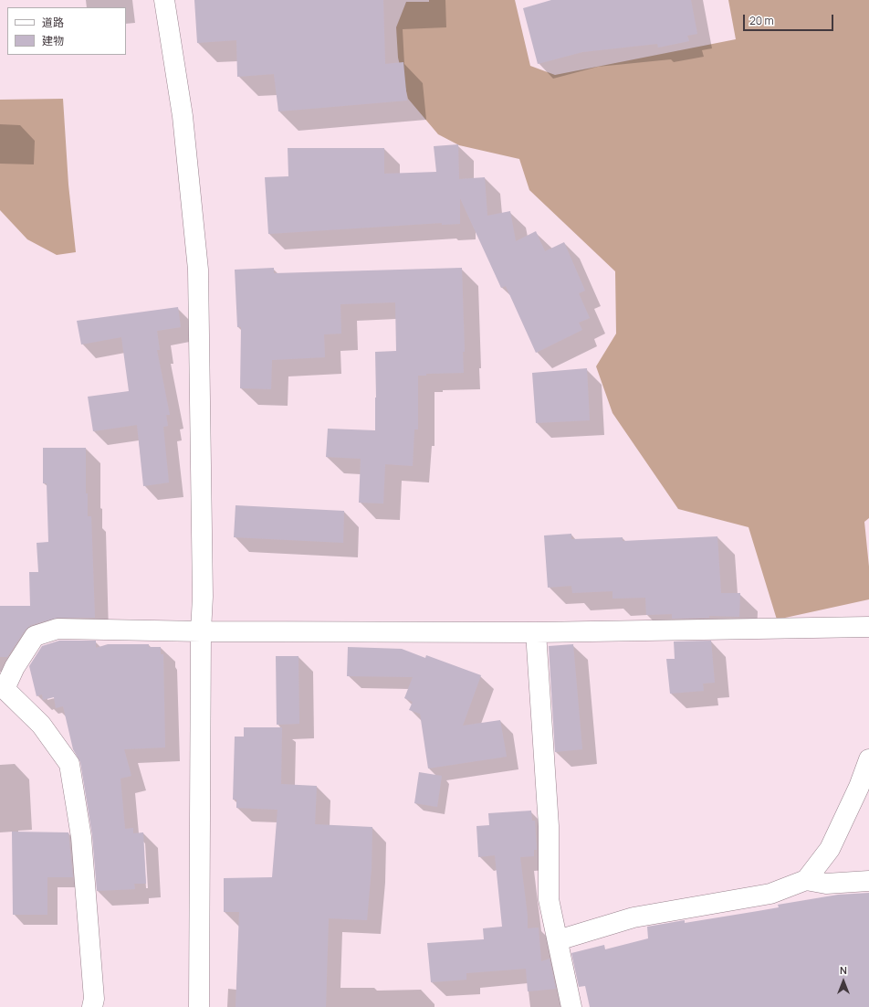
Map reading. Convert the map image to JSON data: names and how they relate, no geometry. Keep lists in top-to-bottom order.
{
  "legend": ["道路", "建物"],
  "scale_bar": "20 m",
  "north": "top"
}
